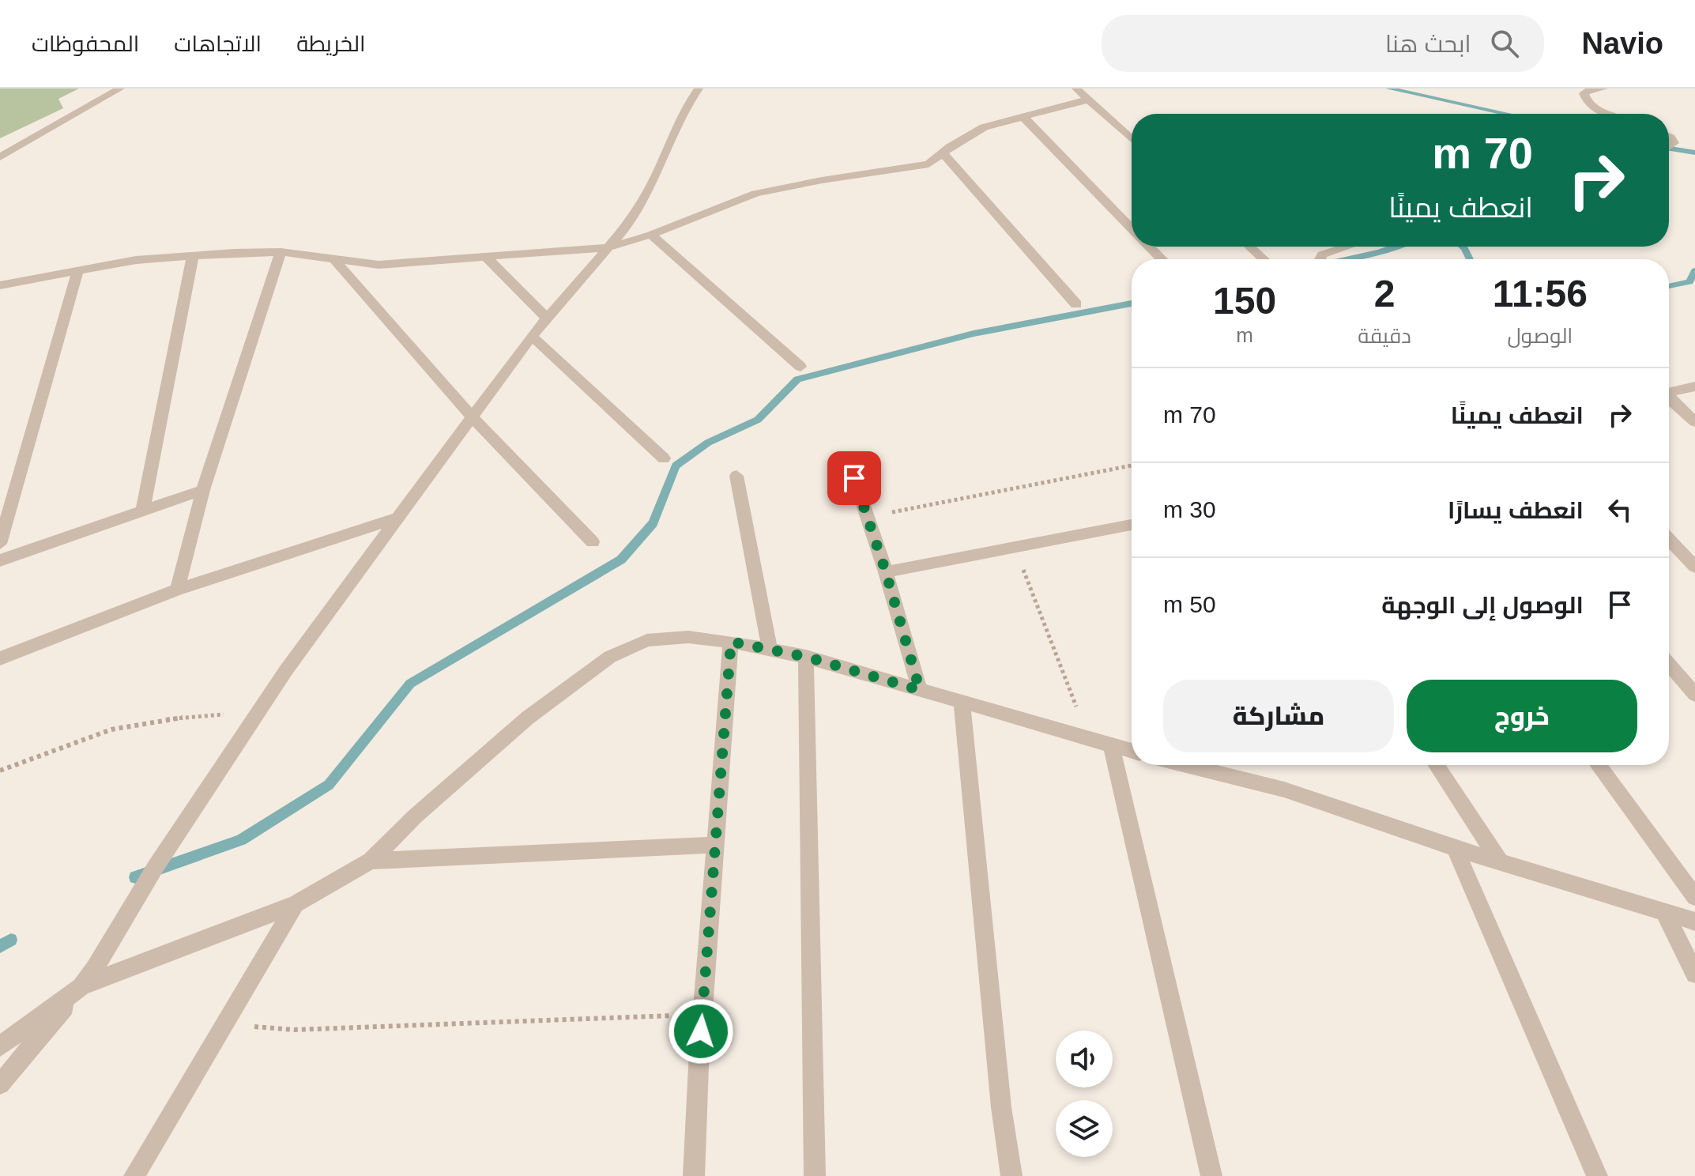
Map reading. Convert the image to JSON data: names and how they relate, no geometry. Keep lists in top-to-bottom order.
{
  "page": {
    "header": "Navio",
    "search": "ابحث هنا",
    "nav": ["الخريطة", "الاتجاهات", "المحفوظات"],
    "turn": ["70 m", "انعطف يمينًا"],
    "eta": [
      "11:56",
      "الوصول",
      "2",
      "دقيقة",
      "150",
      "m"
    ],
    "list": [
      {
        "name": "انعطف يمينًا",
        "value": "70 m"
      },
      {
        "name": "انعطف يسارًا",
        "value": "30 m"
      },
      {
        "name": "الوصول إلى الوجهة",
        "value": "50 m"
      }
    ],
    "buttons": ["خروج", "مشاركة"]
  }
}
